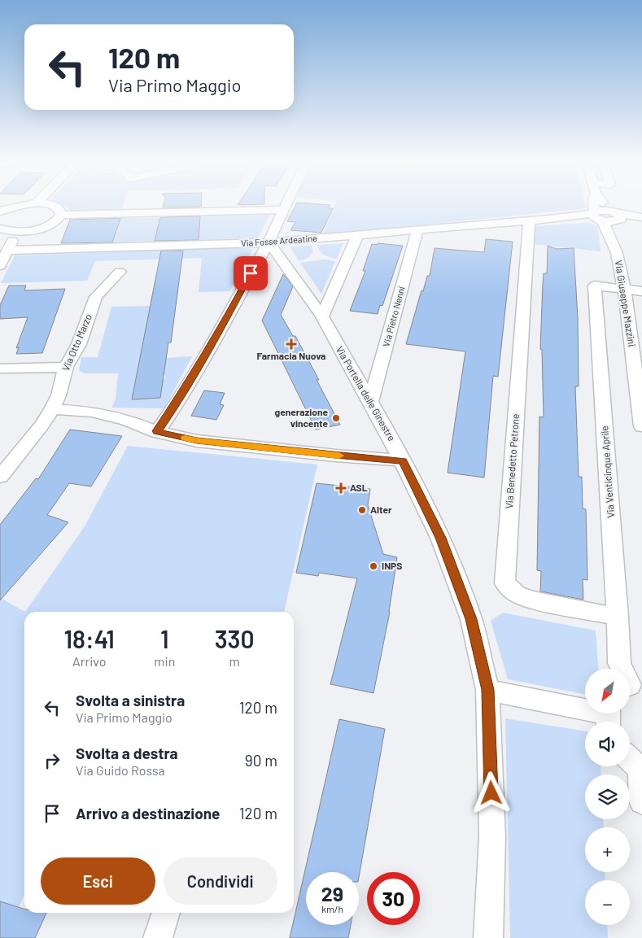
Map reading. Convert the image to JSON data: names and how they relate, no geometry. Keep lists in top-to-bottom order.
{
  "streets": {
    "street": [
      "Via Fosse Ardeatine",
      "Via Giuseppe Mazzini",
      "Via Pietro Nenni",
      "Via Otto Marzo",
      "Via Portella delle Ginestre",
      "Via Benedetto Petrone",
      "Via Venticinque Aprile"
    ]
  },
  "crossings": [
    ["Via Fosse Ardeatine", "Via Giuseppe Mazzini"],
    ["Via Fosse Ardeatine", "Via Pietro Nenni"],
    ["Via Fosse Ardeatine", "Via Portella delle Ginestre"],
    ["Via Fosse Ardeatine", "Via Benedetto Petrone"],
    ["Via Giuseppe Mazzini", "Via Venticinque Aprile"],
    ["Via Pietro Nenni", "Via Portella delle Ginestre"],
    ["Via Benedetto Petrone", "Via Venticinque Aprile"]
  ],
  "places": {
    "health": ["Farmacia Nuova", "ASL"],
    "other": ["generazione vincente", "Alter", "INPS"]
  },
  "north": "bottom left",
  "page": {
    "turn": ["120 m", "Via Primo Maggio"],
    "eta": [
      "18:41",
      "Arrivo",
      "1",
      "min",
      "330",
      "m"
    ],
    "map_buttons": ["+", "−"],
    "list": [
      {
        "name": "Svolta a sinistra",
        "note": "Via Primo Maggio",
        "value": "120 m"
      },
      {
        "name": "Svolta a destra",
        "note": "Via Guido Rossa",
        "value": "90 m"
      },
      {
        "name": "Arrivo a destinazione",
        "value": "120 m"
      }
    ],
    "buttons": ["Esci", "Condividi"],
    "speed": "29 km/h",
    "limit": "30"
  }
}
